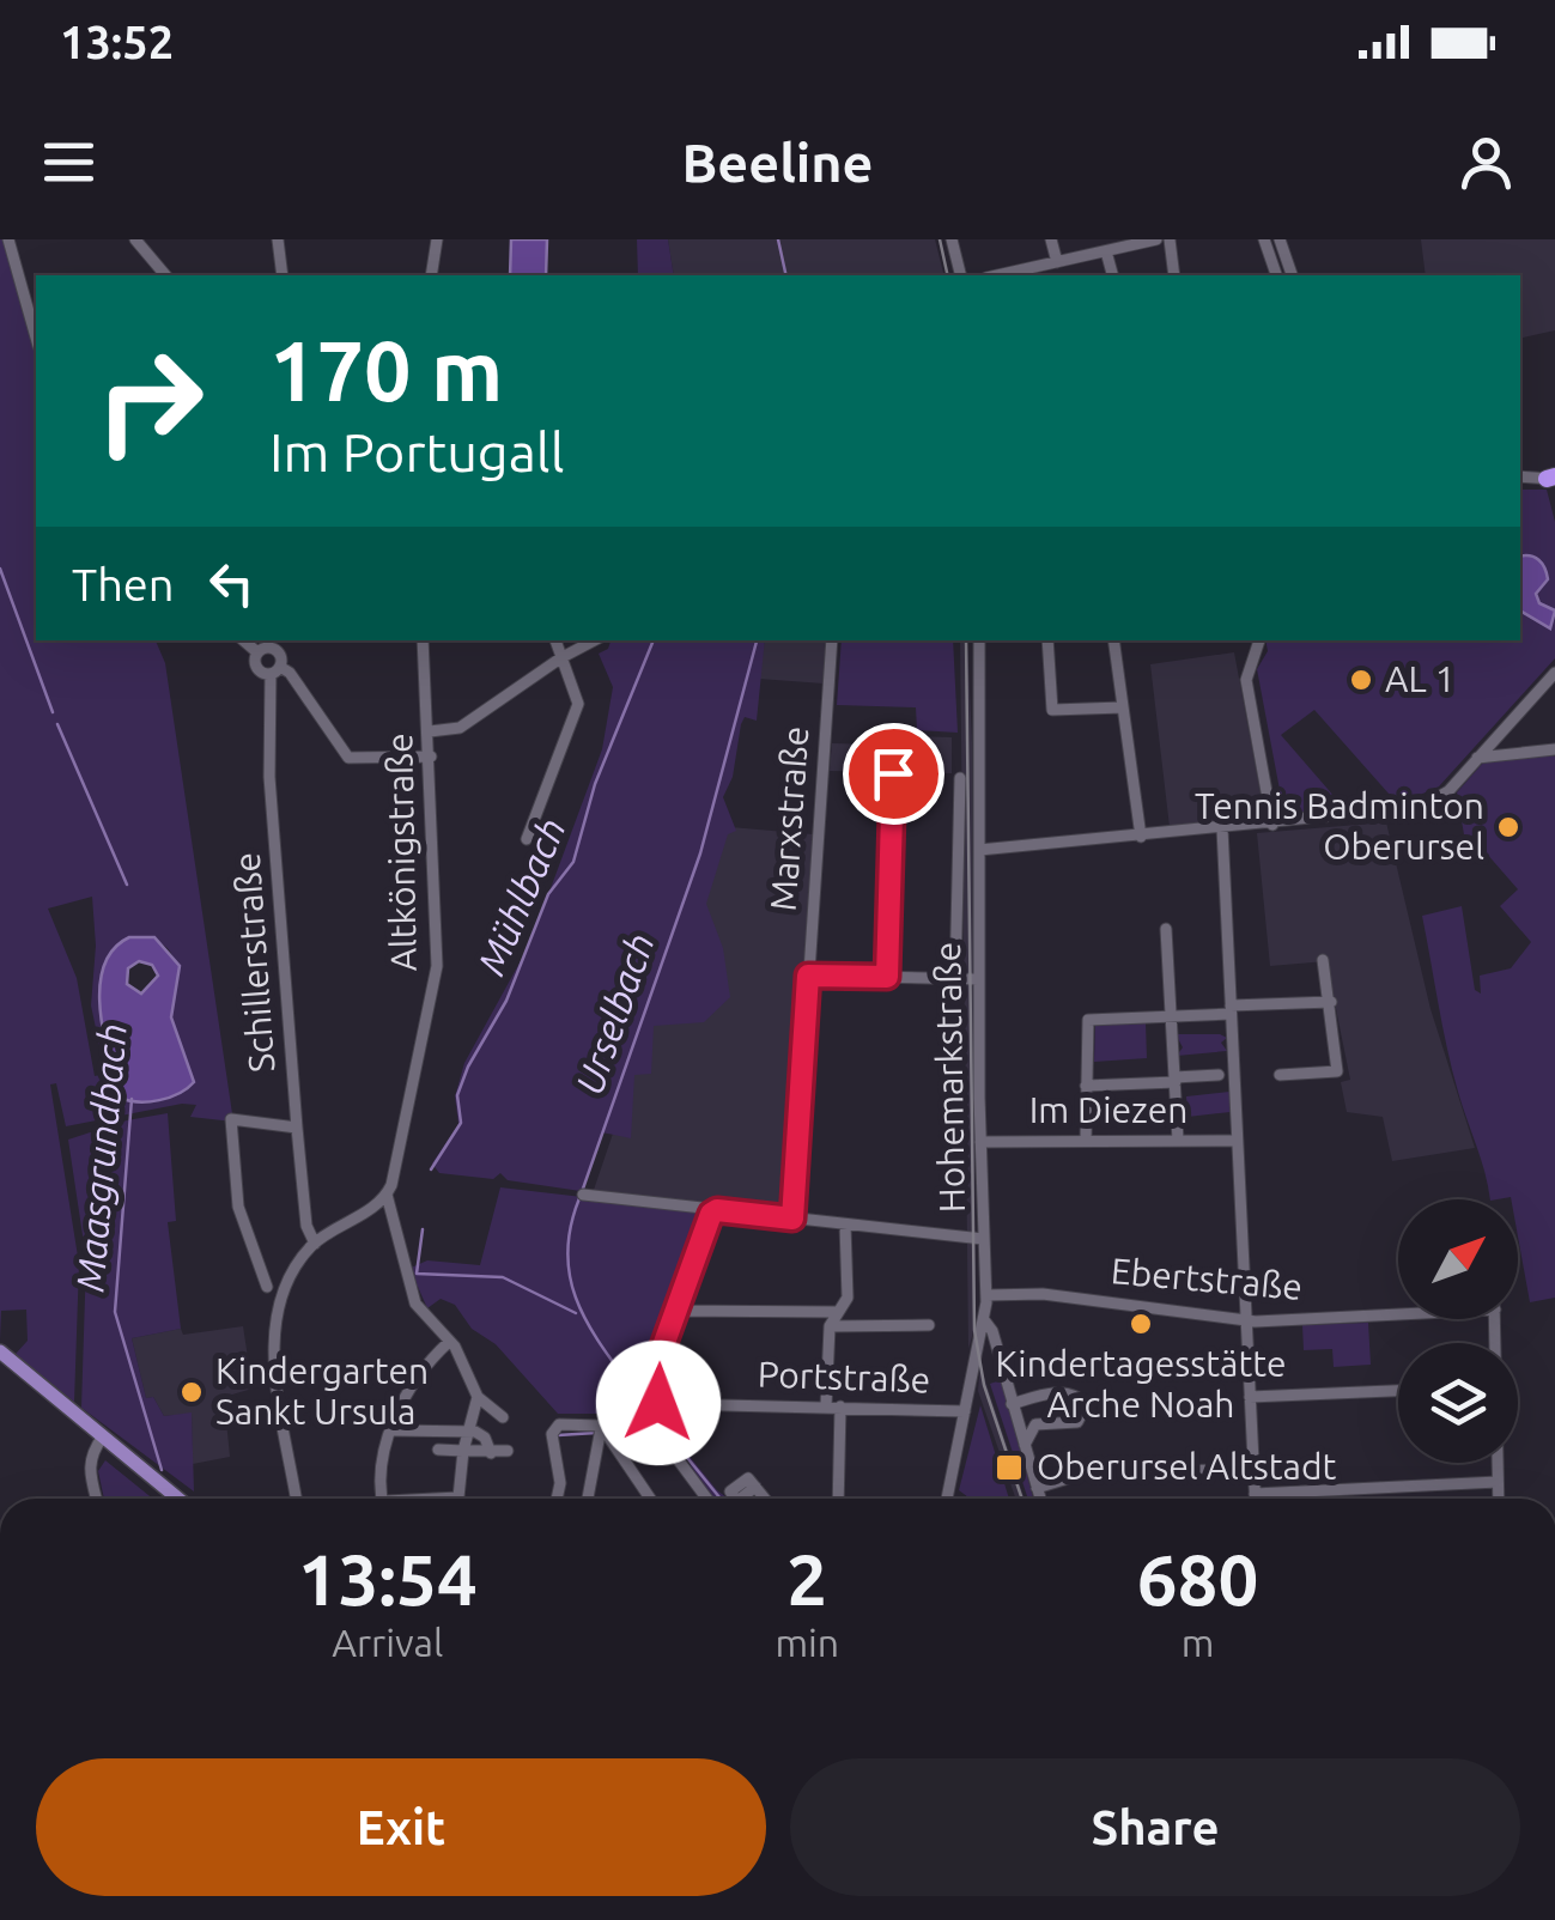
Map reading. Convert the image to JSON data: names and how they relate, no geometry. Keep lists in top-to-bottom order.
{
  "streets": {
    "street": [
      "Marxstraße",
      "Altkönigstraße",
      "Schillerstraße",
      "Hohemarkstraße",
      "Im Diezen",
      "Ebertstraße",
      "Portstraße"
    ]
  },
  "crossings": [
    ["Hohemarkstraße", "Im Diezen"],
    ["Hohemarkstraße", "Ebertstraße"],
    ["Hohemarkstraße", "Portstraße"]
  ],
  "water": ["Mühlbach", "Urselbach", "Maasgrundbach"],
  "places": {
    "other": [
      "AL 1",
      "Tennis Badminton Oberursel",
      "Kindertagesstätte Arche Noah",
      "Kindergarten Sankt Ursula"
    ],
    "transit": ["Oberursel Altstadt"]
  },
  "north": "top right",
  "page": {
    "status": "13:52",
    "header": "Beeline",
    "turn": ["170 m", "Im Portugall"],
    "then": "Then",
    "eta": [
      "13:54",
      "Arrival",
      "2",
      "min",
      "680",
      "m"
    ],
    "buttons": ["Exit", "Share"]
  }
}
